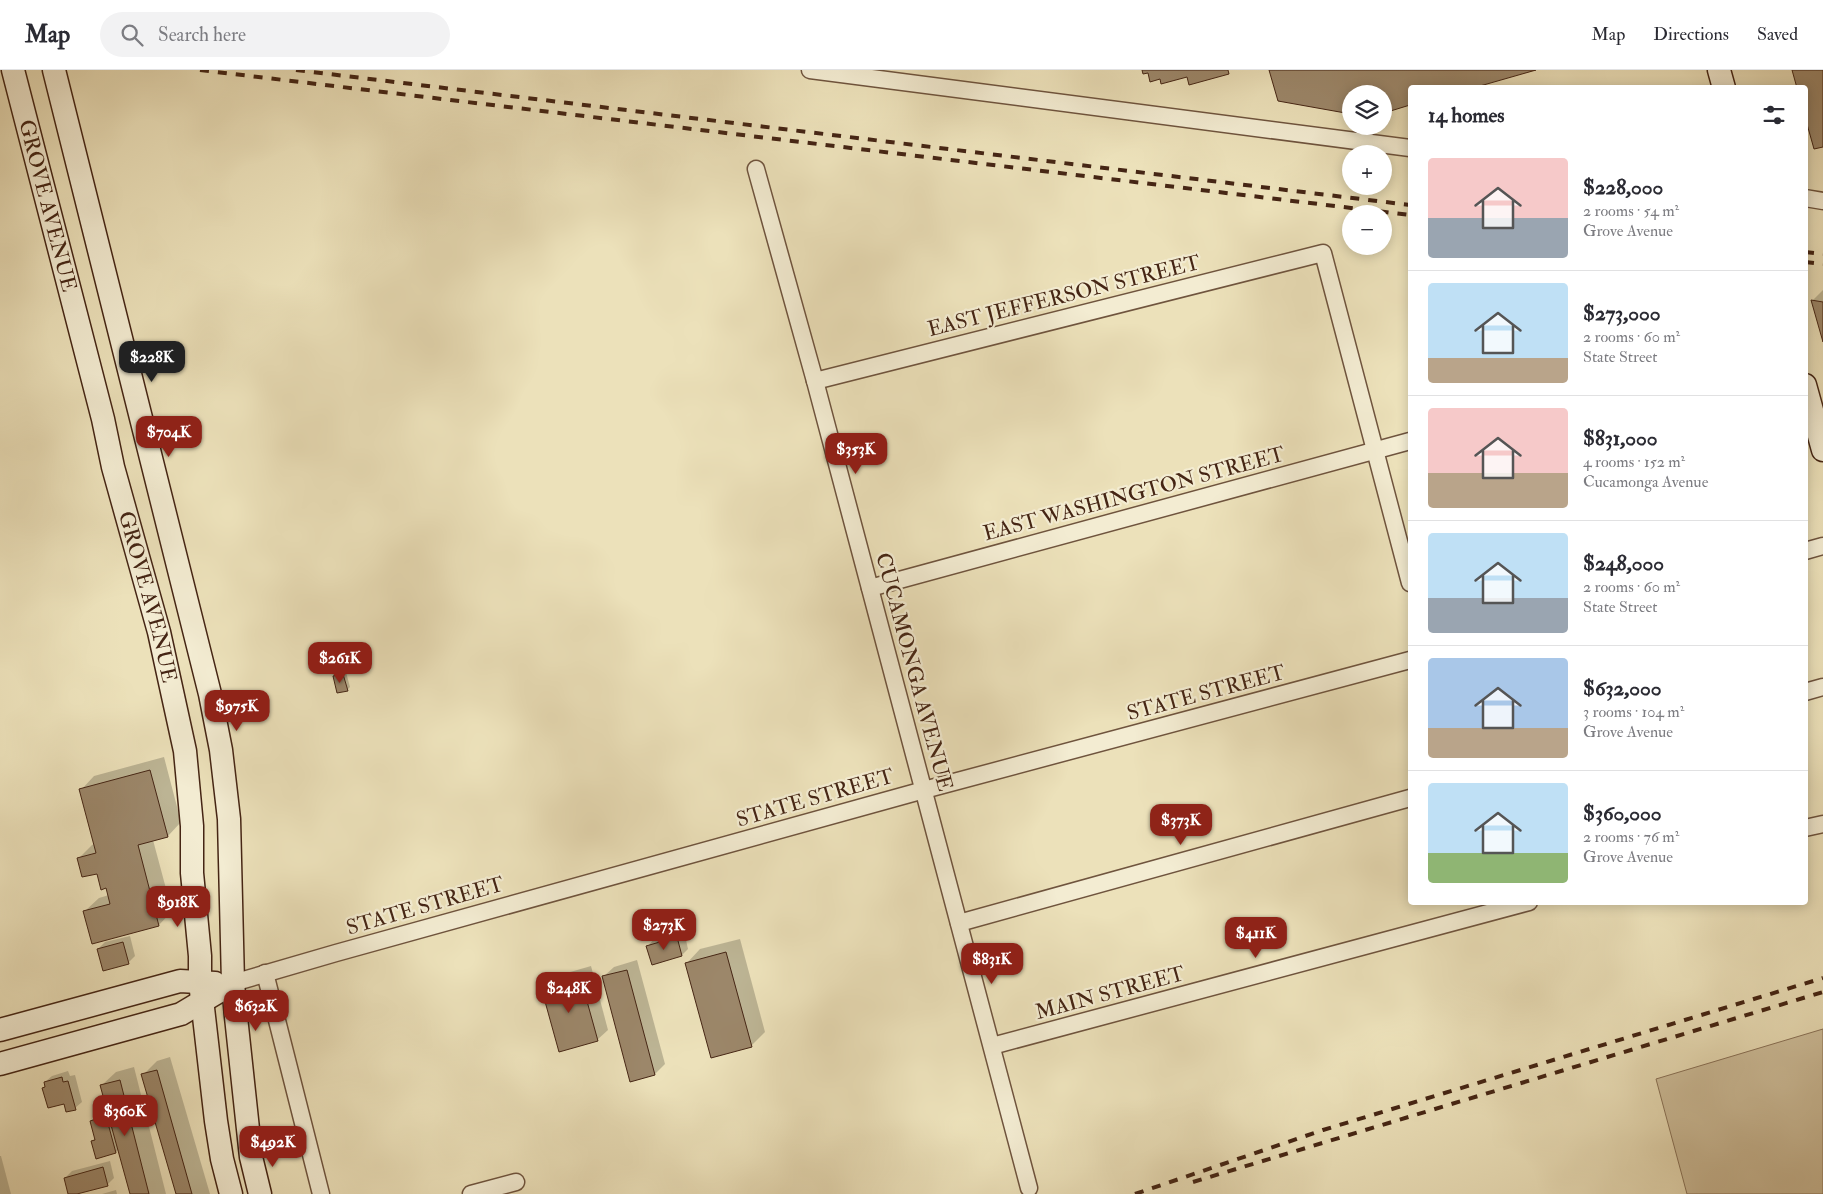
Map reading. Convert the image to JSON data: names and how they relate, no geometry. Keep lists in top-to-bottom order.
{
  "streets": {
    "main road": ["GROVE AVENUE"],
    "street": [
      "EAST JEFFERSON STREET",
      "EAST WASHINGTON STREET",
      "CUCAMONGA AVENUE",
      "STATE STREET",
      "MAIN STREET"
    ]
  },
  "crossings": [
    ["GROVE AVENUE", "STATE STREET"],
    ["EAST JEFFERSON STREET", "EAST WASHINGTON STREET"],
    ["EAST JEFFERSON STREET", "CUCAMONGA AVENUE"],
    ["EAST WASHINGTON STREET", "CUCAMONGA AVENUE"],
    ["CUCAMONGA AVENUE", "STATE STREET"],
    ["CUCAMONGA AVENUE", "MAIN STREET"]
  ],
  "page": {
    "header": "Map",
    "search": "Search here",
    "nav": ["Map", "Directions", "Saved"],
    "map_buttons": ["+", "−"],
    "heading": "14 homes",
    "list": [
      {
        "name": "$228,000",
        "note": "2 rooms · 54 m² · Grove Avenue"
      },
      {
        "name": "$273,000",
        "note": "2 rooms · 60 m² · State Street"
      },
      {
        "name": "$831,000",
        "note": "4 rooms · 152 m² · Cucamonga Avenue"
      },
      {
        "name": "$248,000",
        "note": "2 rooms · 60 m² · State Street"
      },
      {
        "name": "$632,000",
        "note": "3 rooms · 104 m² · Grove Avenue"
      },
      {
        "name": "$360,000",
        "note": "2 rooms · 76 m² · Grove Avenue"
      }
    ],
    "price": [
      "$228K",
      "$704K",
      "$353K",
      "$261K",
      "$975K",
      "$373K",
      "$918K",
      "$273K",
      "$411K",
      "$831K",
      "$248K",
      "$632K",
      "$360K",
      "$492K"
    ]
  }
}
